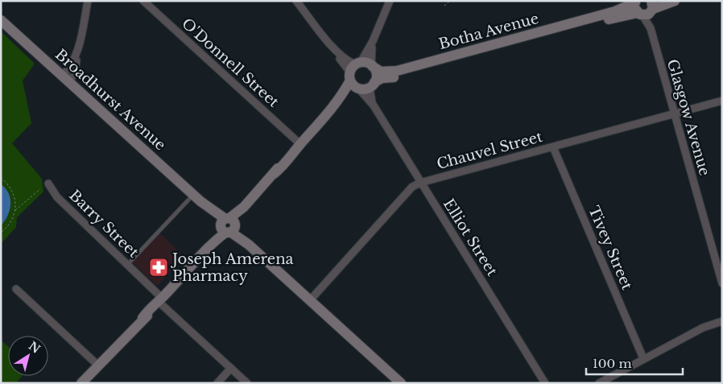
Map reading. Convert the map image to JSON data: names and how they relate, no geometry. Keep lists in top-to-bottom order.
{
  "streets": {
    "street": [
      "Botha Avenue",
      "O'Donnell Street",
      "Broadhurst Avenue",
      "Glasgow Avenue",
      "Chauvel Street",
      "Barry Street",
      "Elliot Street",
      "Tivey Street"
    ]
  },
  "crossings": [
    ["Botha Avenue", "Glasgow Avenue"],
    ["Botha Avenue", "Elliot Street"],
    ["Broadhurst Avenue", "Chauvel Street"],
    ["Glasgow Avenue", "Chauvel Street"],
    ["Chauvel Street", "Elliot Street"],
    ["Chauvel Street", "Tivey Street"]
  ],
  "places": {
    "pharmacy": ["Joseph Amerena Pharmacy"]
  },
  "scale_bar": "100 m",
  "north": "top right"
}
